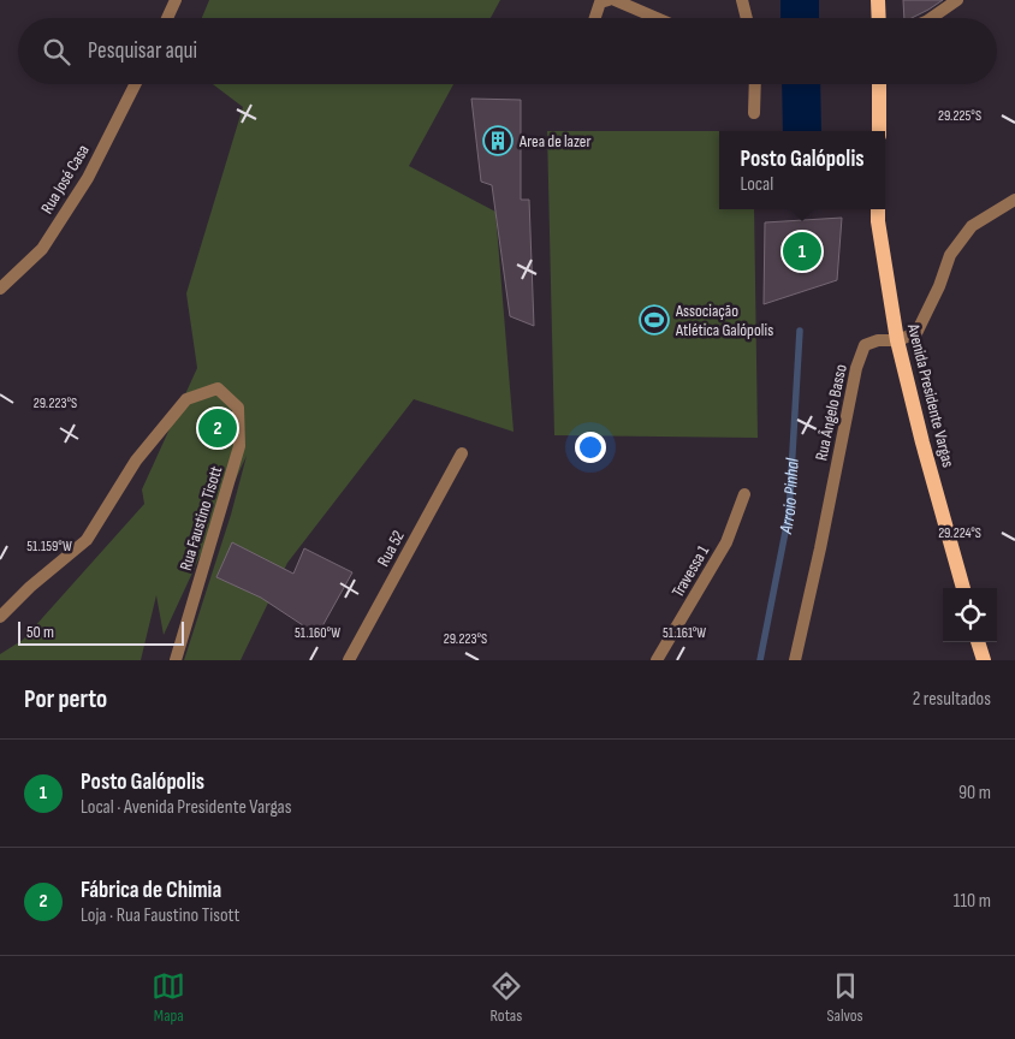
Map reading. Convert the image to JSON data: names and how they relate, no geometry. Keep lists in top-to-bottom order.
{
  "streets": {
    "main road": ["Avenida Presidente Vargas"],
    "street": [
      "Rua José Casa",
      "Rua Ângelo Basso",
      "Rua Faustino Tisott",
      "Rua 52",
      "Travessa 1"
    ]
  },
  "crossings": [
    ["Avenida Presidente Vargas", "Rua Ângelo Basso"]
  ],
  "water": ["Arroio Pinhal"],
  "places": {
    "building": ["Area de lazer"],
    "sports": ["Associação Atlética Galópolis"]
  },
  "scale_bar": "50 m",
  "page": {
    "search": "Pesquisar aqui",
    "popup": ["Posto Galópolis", "Local"],
    "pins": ["1", "2"],
    "scale": "50 m",
    "heading": ["Por perto", "2 resultados"],
    "list": [
      {
        "mark": "1",
        "name": "Posto Galópolis",
        "note": "Local · Avenida Presidente Vargas",
        "value": "90 m"
      },
      {
        "mark": "2",
        "name": "Fábrica de Chimia",
        "note": "Loja · Rua Faustino Tisott",
        "value": "110 m"
      }
    ],
    "nav": ["Mapa", "Rotas", "Salvos"]
  },
  "coordinates": [
    "29.225°S",
    "29.223°S",
    "29.224°S",
    "51.159°W",
    "51.160°W",
    "51.161°W"
  ]
}
